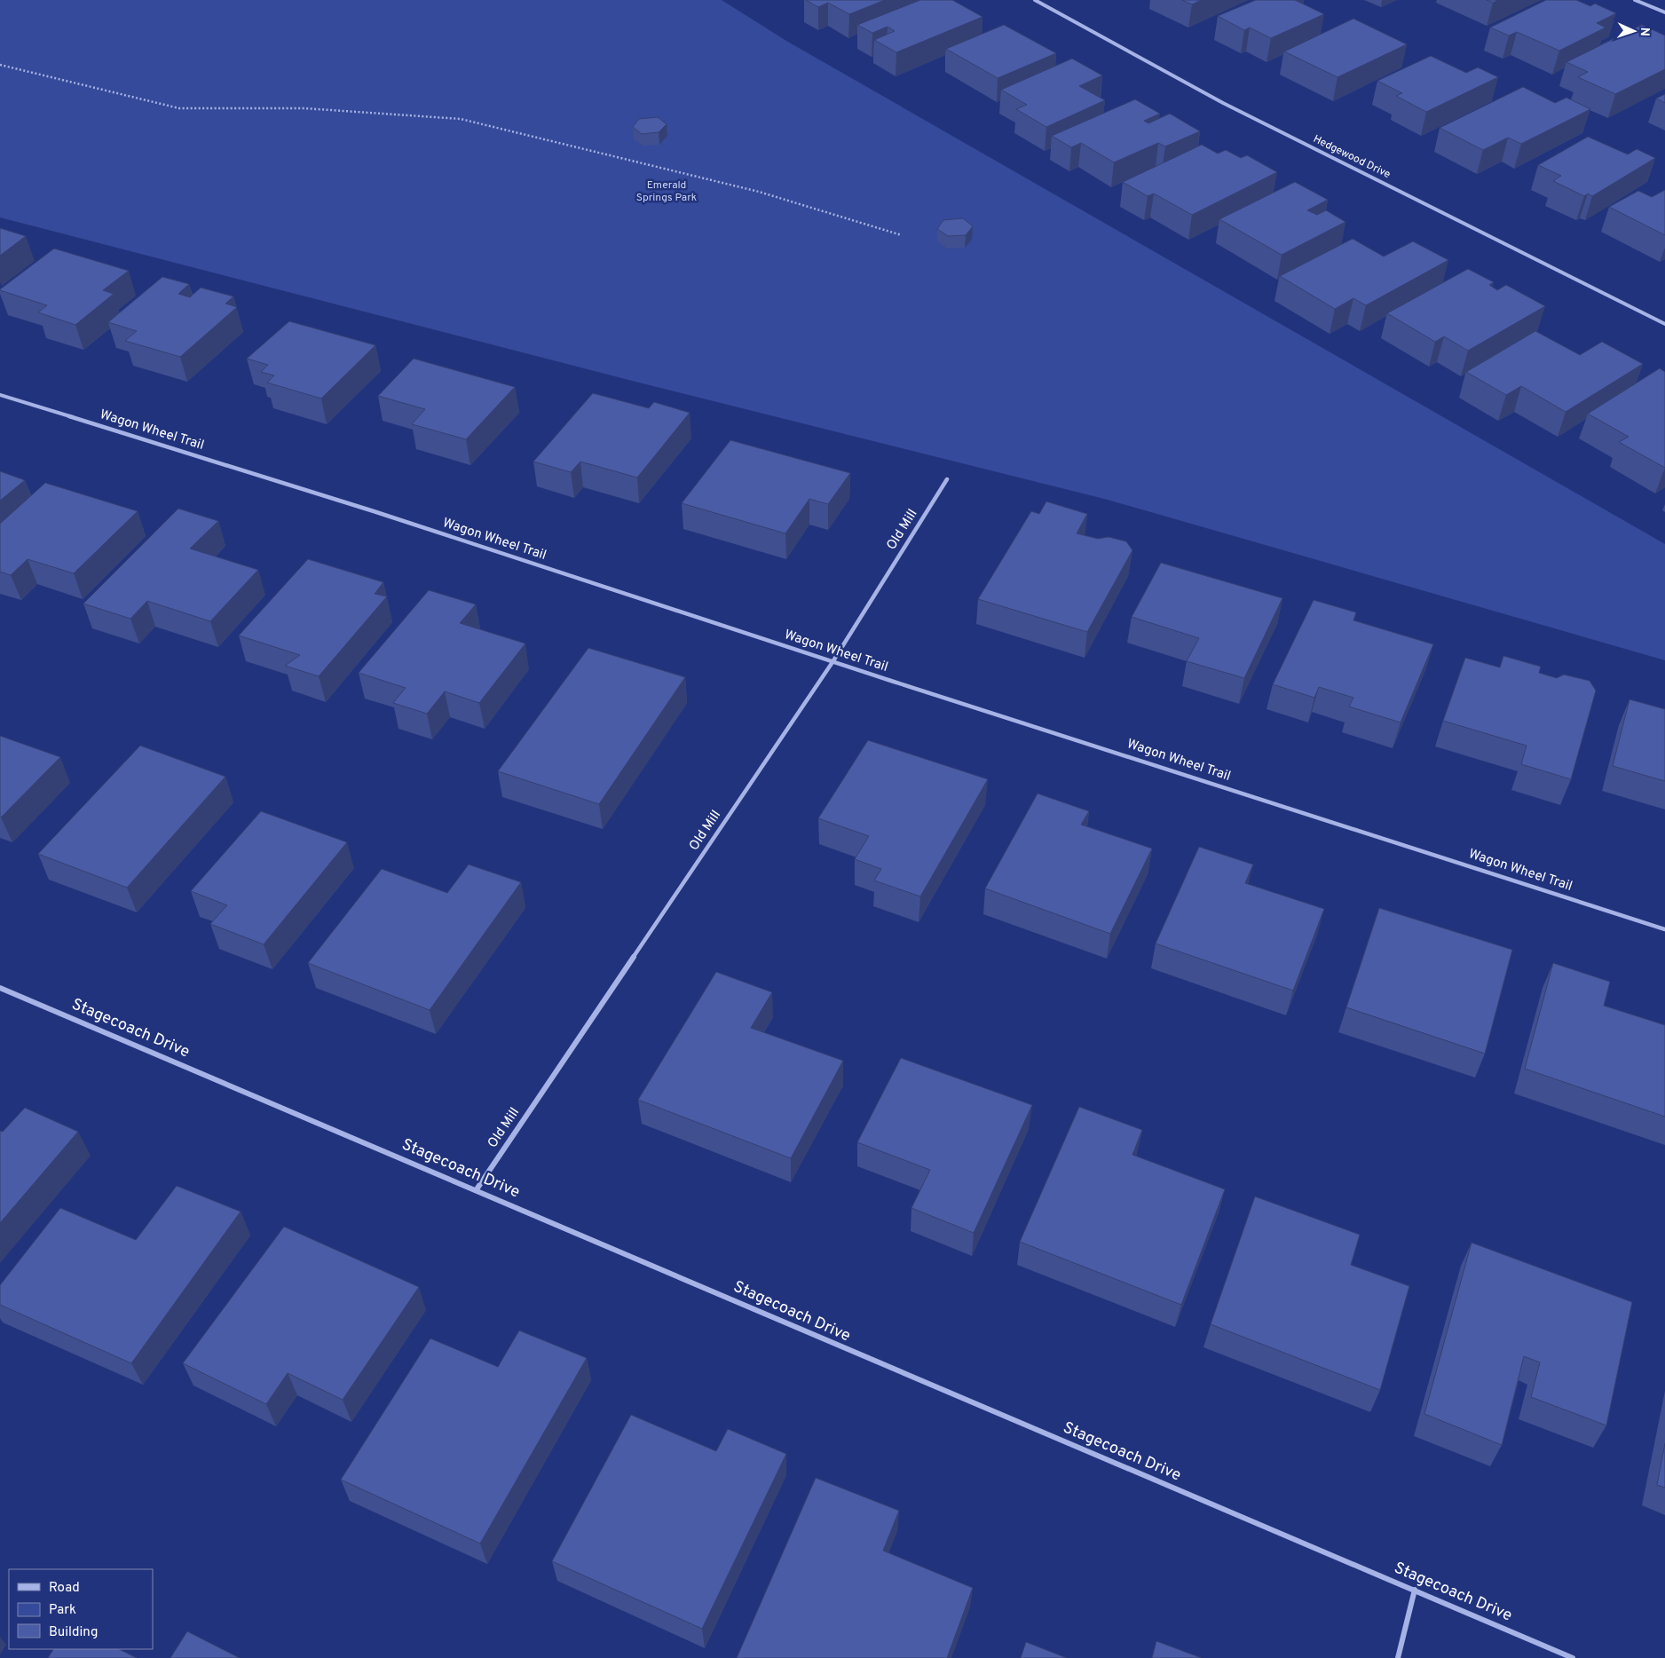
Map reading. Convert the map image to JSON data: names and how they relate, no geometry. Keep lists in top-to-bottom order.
{
  "streets": {
    "street": [
      "Hedgewood Drive",
      "Wagon Wheel Trail",
      "Old Mill",
      "Stagecoach Drive"
    ]
  },
  "crossings": [
    ["Wagon Wheel Trail", "Old Mill"],
    ["Old Mill", "Stagecoach Drive"]
  ],
  "parks": ["Emerald Springs Park"],
  "legend": ["Road", "Park", "Building"],
  "north": "right"
}
